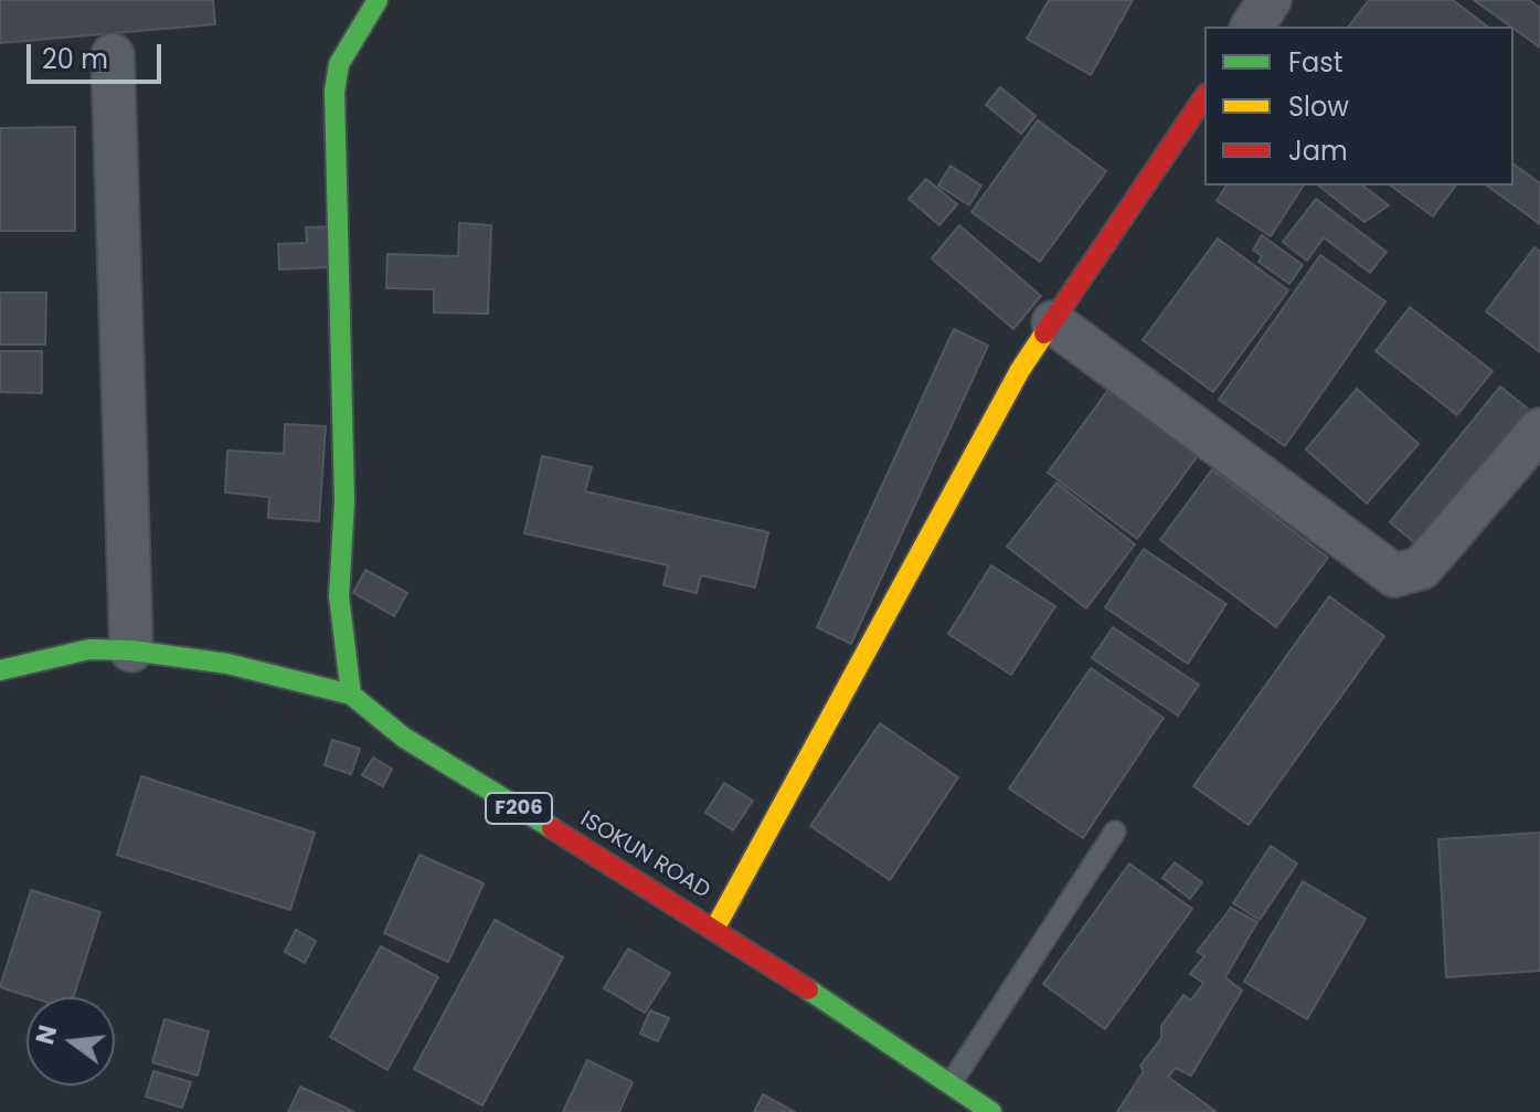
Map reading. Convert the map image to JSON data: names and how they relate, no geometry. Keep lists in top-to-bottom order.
{
  "streets": {
    "street": ["F206", "ISOKUN ROAD"]
  },
  "legend": ["Fast", "Slow", "Jam"],
  "scale_bar": "20 m",
  "north": "left"
}
